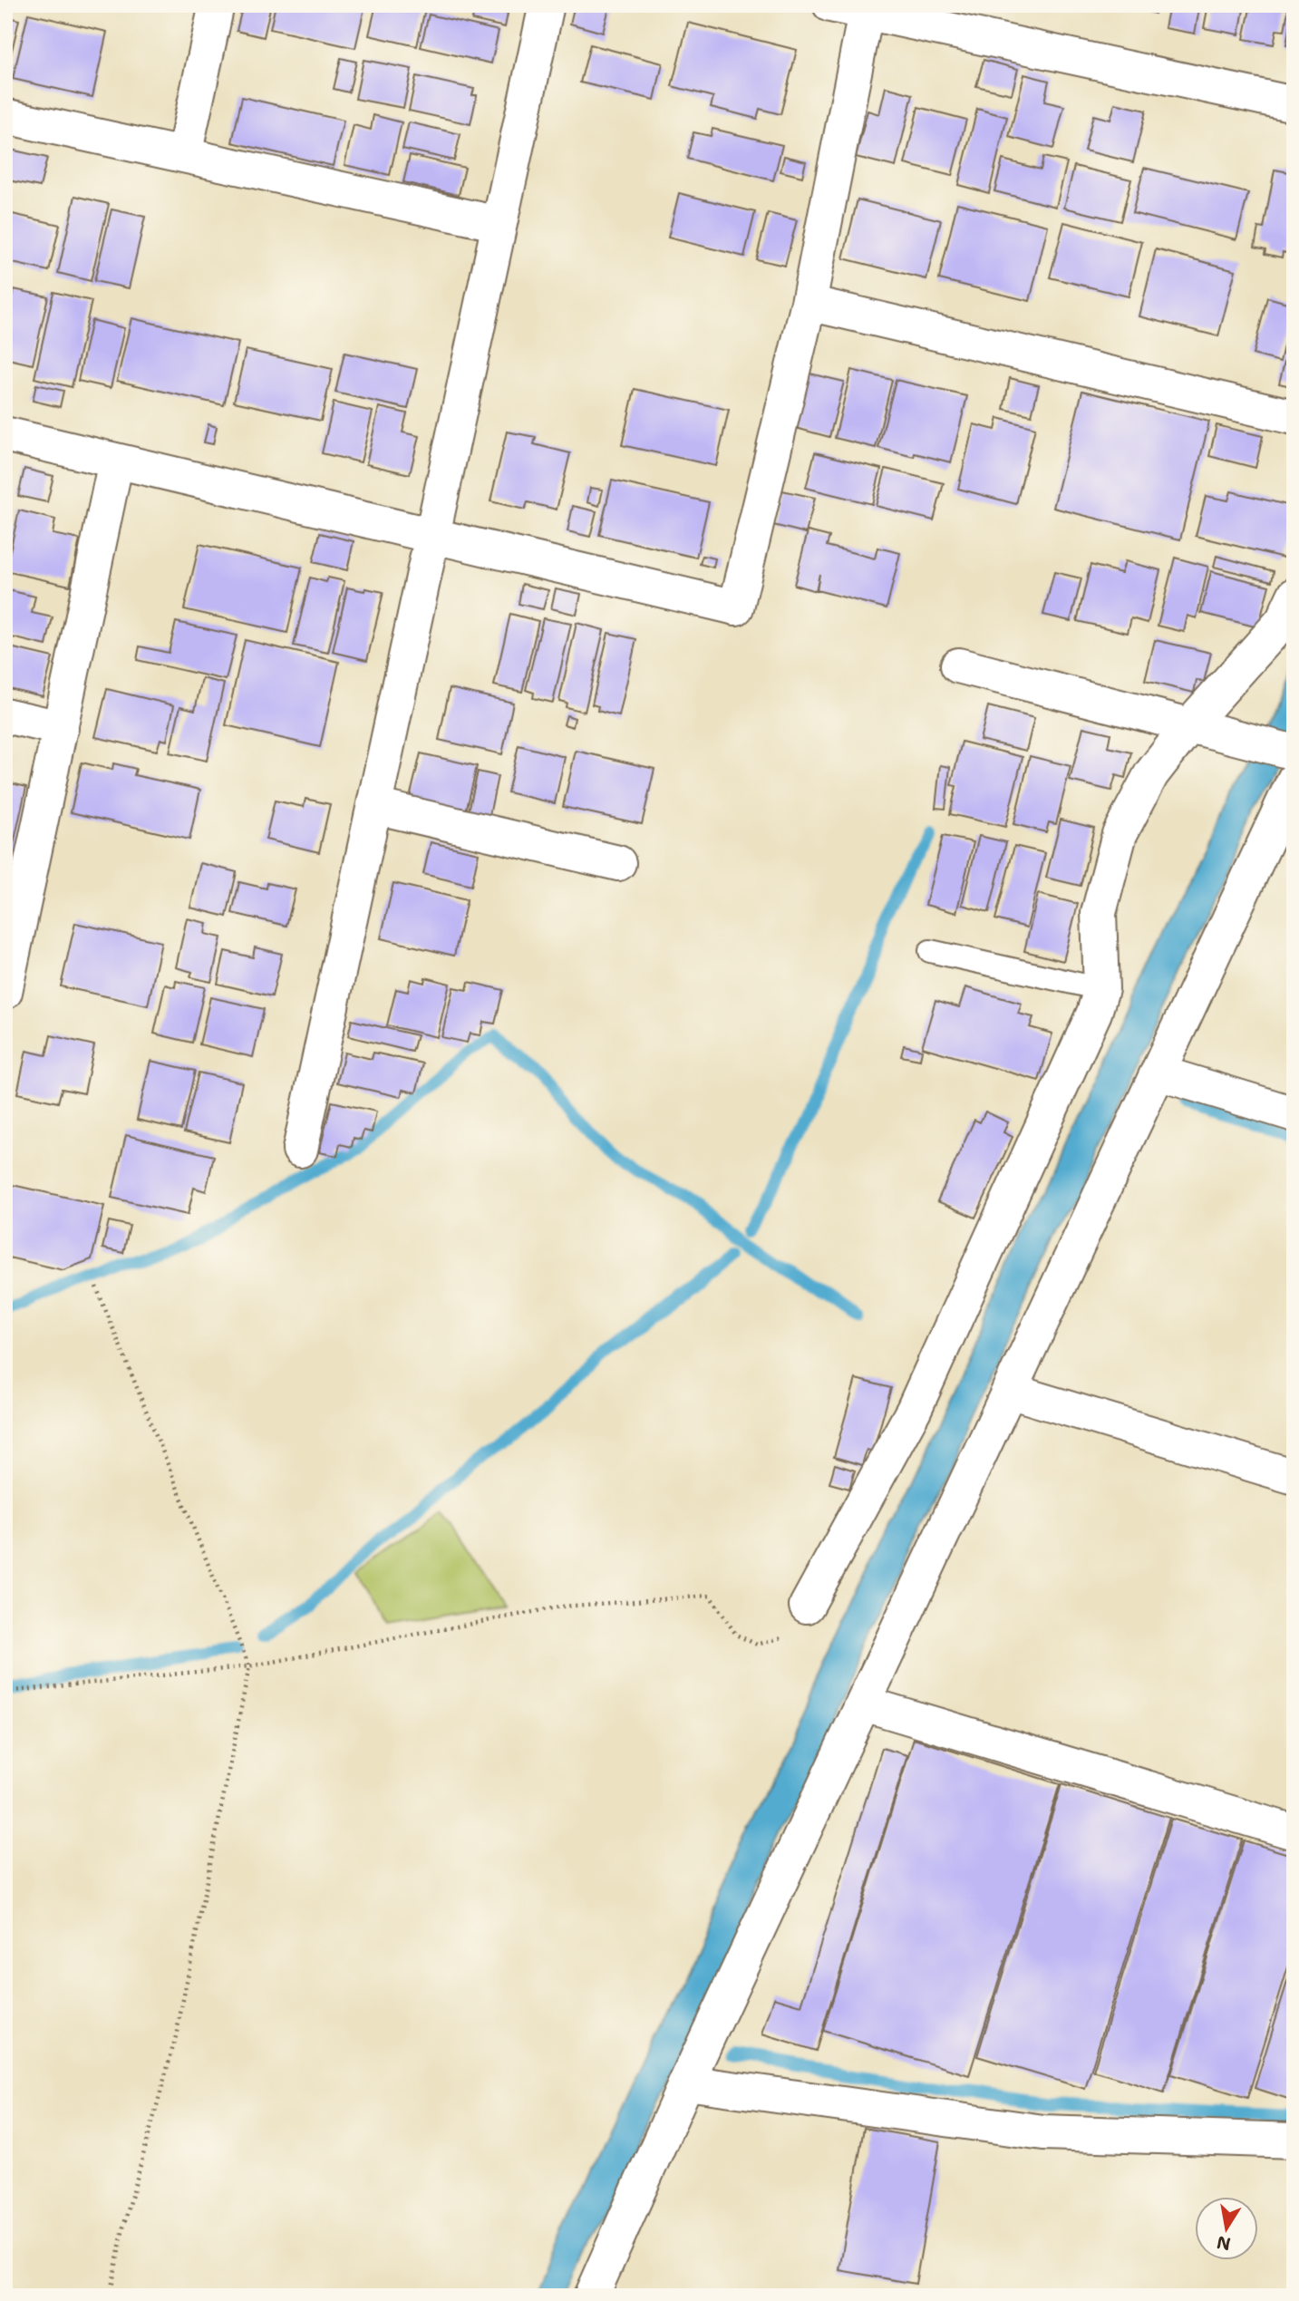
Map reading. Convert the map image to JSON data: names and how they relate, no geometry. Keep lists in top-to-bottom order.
{
  "north": "bottom"
}
